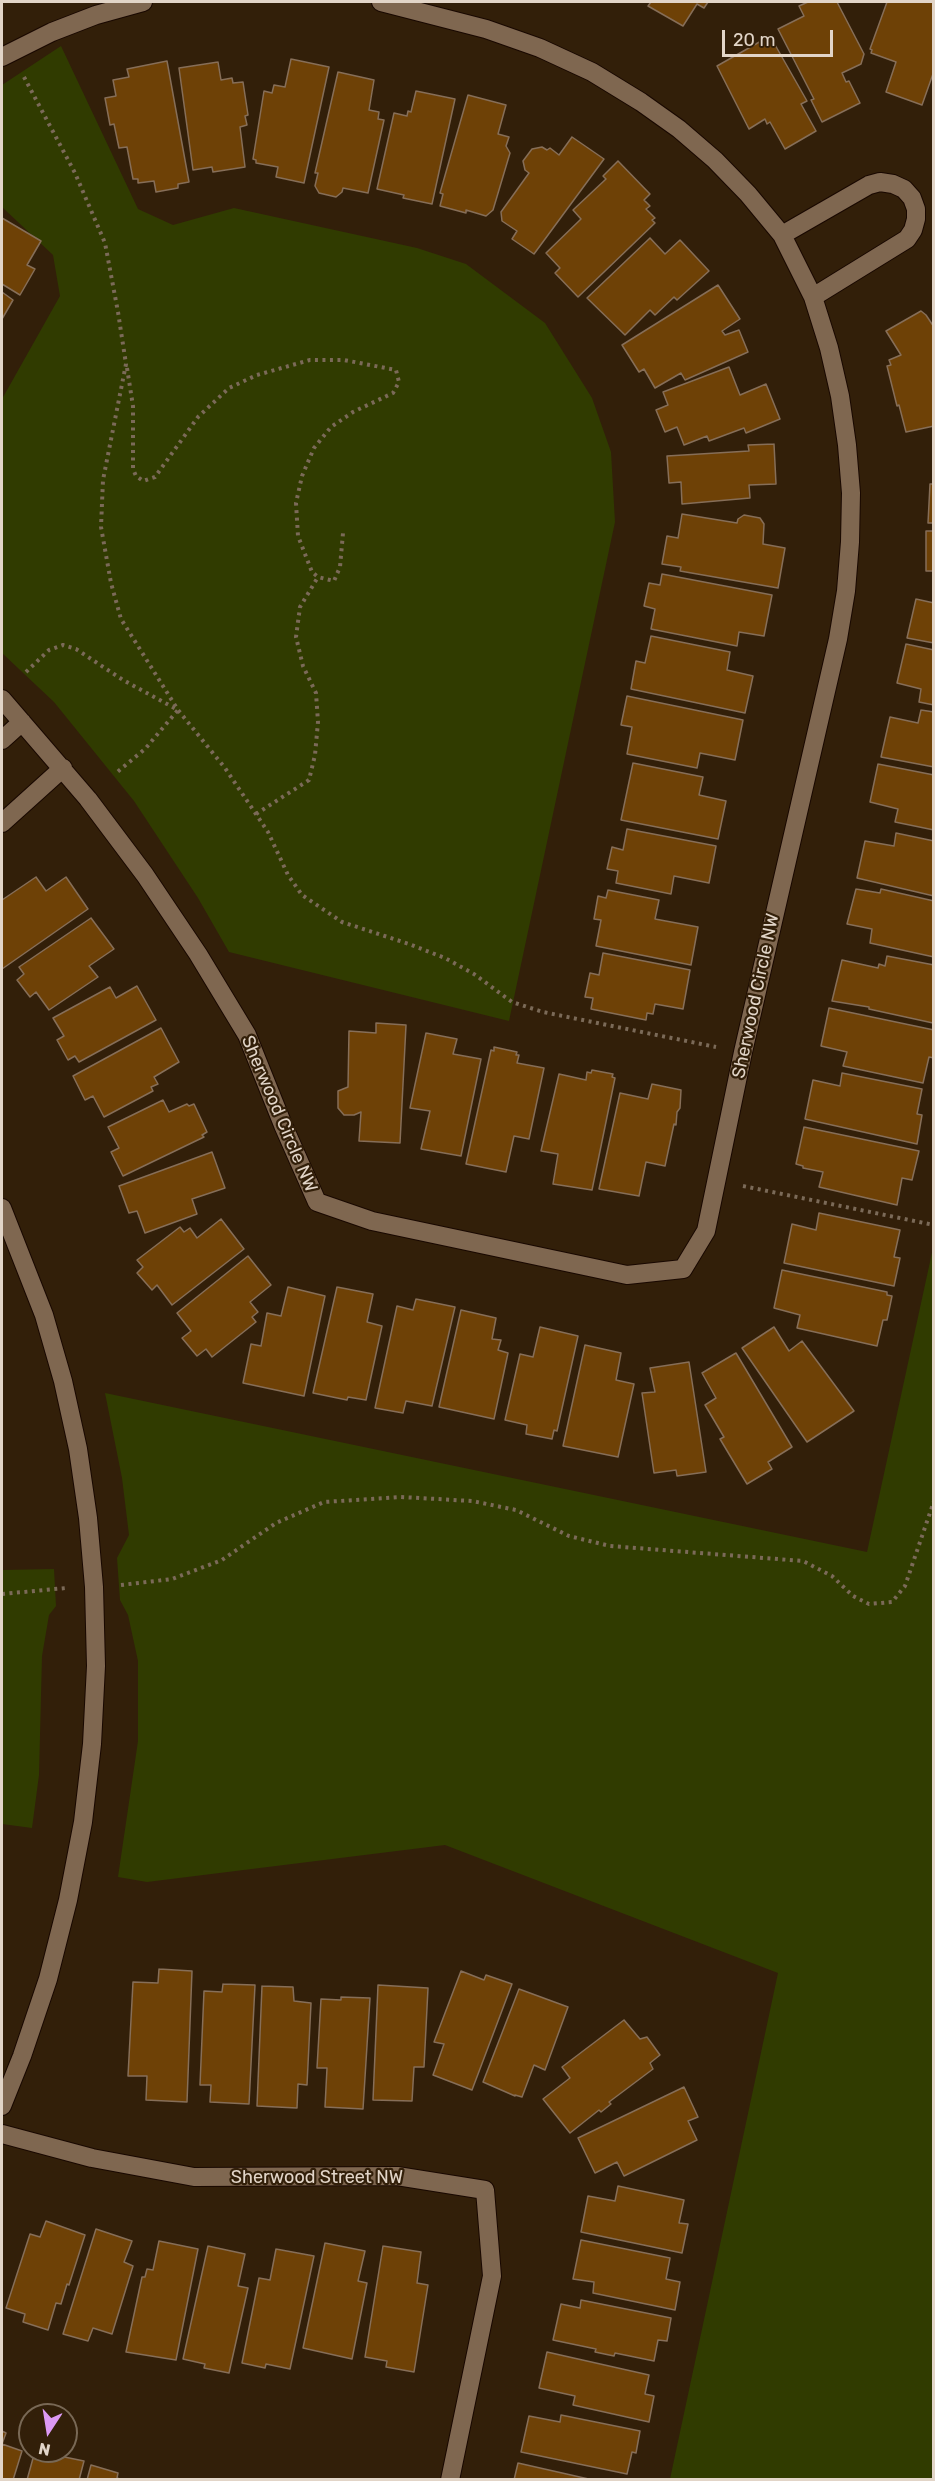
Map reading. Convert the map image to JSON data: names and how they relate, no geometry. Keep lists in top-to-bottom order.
{
  "streets": {
    "street": ["Sherwood Circle NW", "Sherwood Street NW"]
  },
  "scale_bar": "20 m",
  "north": "bottom"
}
